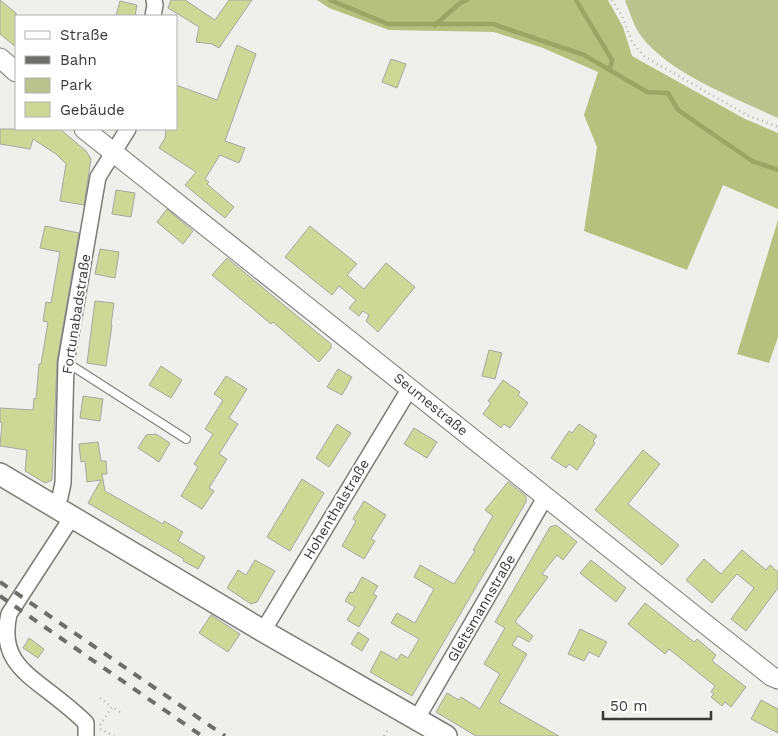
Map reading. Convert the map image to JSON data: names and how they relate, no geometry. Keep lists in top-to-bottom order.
{
  "streets": {
    "street": [
      "Fortunabadstraße",
      "Seumestraße",
      "Hohenthalstraße",
      "Gleitsmannstraße"
    ]
  },
  "crossings": [
    ["Fortunabadstraße", "Seumestraße"],
    ["Seumestraße", "Hohenthalstraße"],
    ["Seumestraße", "Gleitsmannstraße"]
  ],
  "legend": [
    "Straße",
    "Bahn",
    "Park",
    "Gebäude"
  ],
  "scale_bar": "50 m"
}
